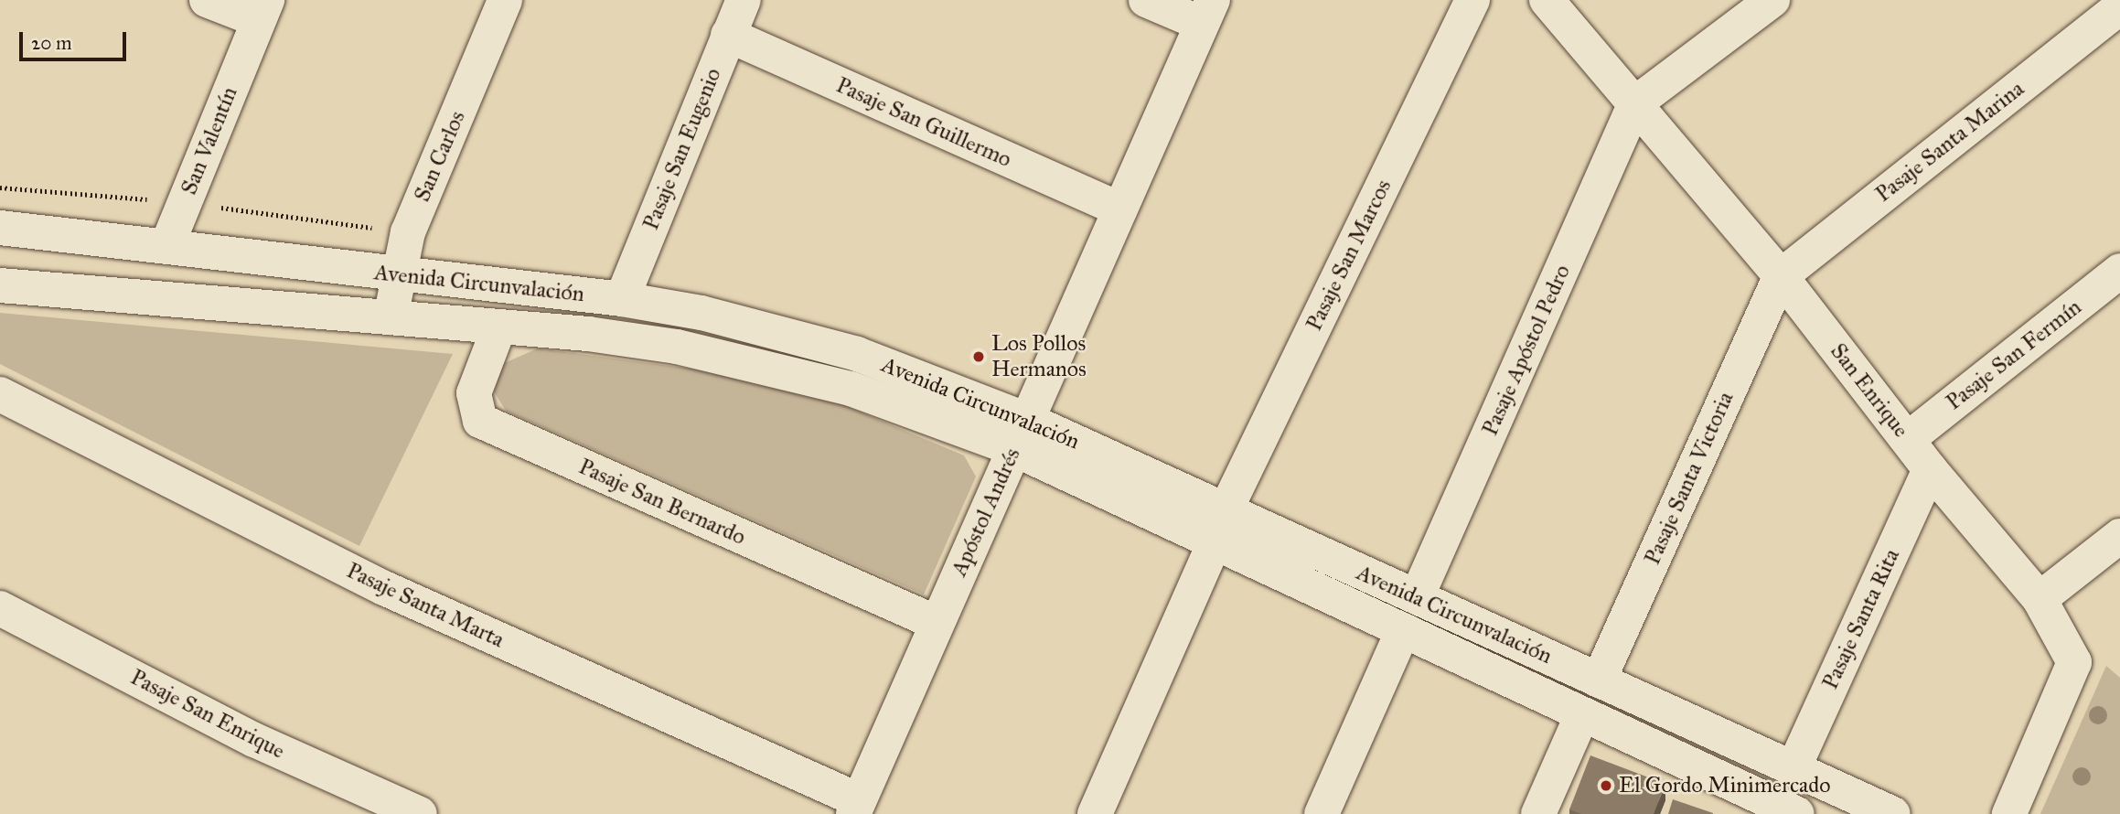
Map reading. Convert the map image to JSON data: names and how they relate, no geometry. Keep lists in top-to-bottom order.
{
  "streets": {
    "street": [
      "Pasaje San Guillermo",
      "San Valentín",
      "Pasaje Santa Marina",
      "Pasaje San Eugenio",
      "San Carlos",
      "Pasaje San Marcos",
      "Avenida Circunvalación",
      "Pasaje Apóstol Pedro",
      "Pasaje San Fermín",
      "San Enrique",
      "Pasaje Santa Victoria",
      "Pasaje San Bernardo",
      "Apóstol Andrés",
      "Pasaje Santa Marta",
      "Pasaje Santa Rita",
      "Pasaje San Enrique"
    ]
  },
  "crossings": [
    ["Pasaje San Guillermo", "Pasaje San Eugenio"],
    ["Pasaje San Guillermo", "Apóstol Andrés"],
    ["San Valentín", "Avenida Circunvalación"],
    ["Pasaje Santa Marina", "San Enrique"],
    ["Pasaje Santa Marina", "Pasaje Santa Victoria"],
    ["Pasaje San Eugenio", "Avenida Circunvalación"],
    ["San Carlos", "Avenida Circunvalación"],
    ["Pasaje San Marcos", "Avenida Circunvalación"],
    ["Avenida Circunvalación", "Pasaje Apóstol Pedro"],
    ["Avenida Circunvalación", "Pasaje Santa Victoria"],
    ["Avenida Circunvalación", "Pasaje San Bernardo"],
    ["Avenida Circunvalación", "Apóstol Andrés"],
    ["Avenida Circunvalación", "Pasaje Santa Rita"],
    ["Pasaje Apóstol Pedro", "San Enrique"],
    ["Pasaje San Fermín", "San Enrique"],
    ["San Enrique", "Pasaje Santa Victoria"],
    ["San Enrique", "Pasaje Santa Rita"],
    ["Pasaje San Bernardo", "Apóstol Andrés"],
    ["Apóstol Andrés", "Pasaje Santa Marta"]
  ],
  "places": ["Los Pollos Hermanos", "El Gordo Minimercado"],
  "scale_bar": "20 m"
}
